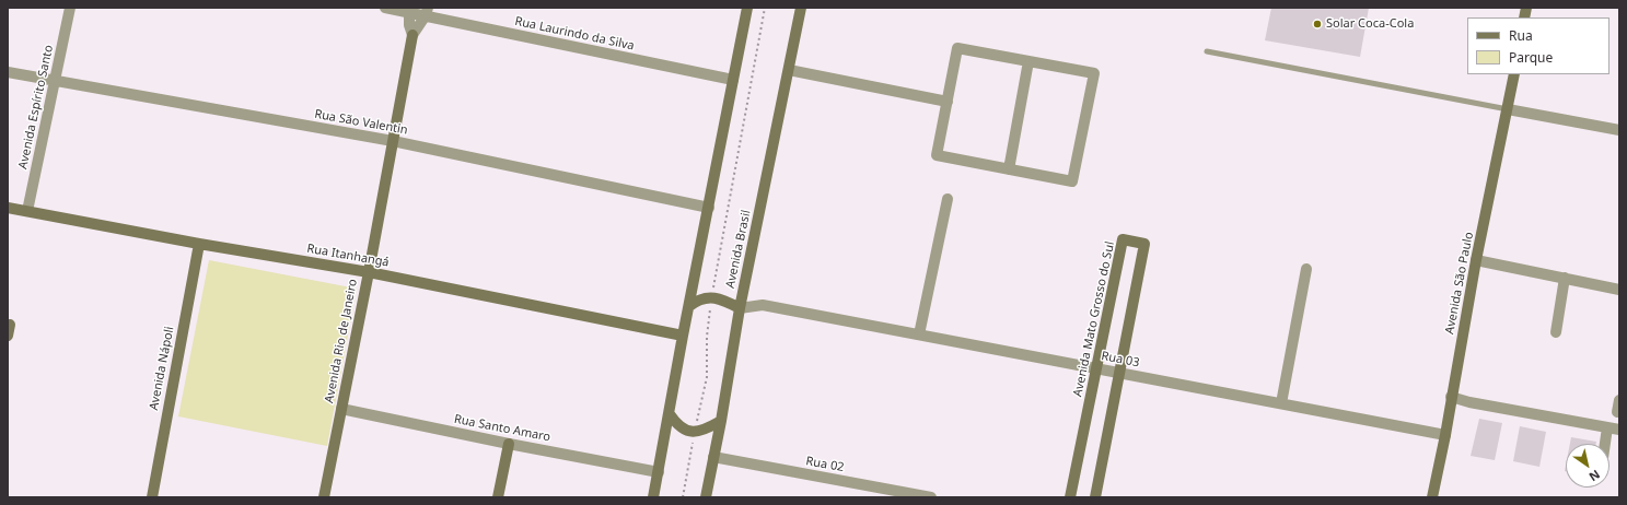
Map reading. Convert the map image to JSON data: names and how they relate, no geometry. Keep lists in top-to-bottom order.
{
  "streets": {
    "street": [
      "Rua Laurindo da Silva",
      "Avenida Espírito Santo",
      "Rua São Valentin",
      "Avenida Brasil",
      "Rua Itanhangá",
      "Avenida São Paulo",
      "Avenida Mato Grosso do Sul",
      "Avenida Rio de Janeiro",
      "Rua 03",
      "Avenida Nápoli",
      "Rua Santo Amaro",
      "Rua 02"
    ]
  },
  "crossings": [
    ["Rua Laurindo da Silva", "Avenida Rio de Janeiro"],
    ["Avenida Espírito Santo", "Rua São Valentin"],
    ["Avenida Espírito Santo", "Rua Itanhangá"],
    ["Rua São Valentin", "Avenida Rio de Janeiro"],
    ["Avenida Brasil", "Rua 03"],
    ["Avenida Brasil", "Rua 02"],
    ["Rua Itanhangá", "Avenida Rio de Janeiro"],
    ["Rua Itanhangá", "Avenida Nápoli"],
    ["Avenida São Paulo", "Rua 03"],
    ["Avenida Mato Grosso do Sul", "Rua 03"],
    ["Avenida Rio de Janeiro", "Rua Santo Amaro"]
  ],
  "places": ["Solar Coca-Cola"],
  "legend": ["Rua", "Parque"],
  "north": "bottom right"
}
